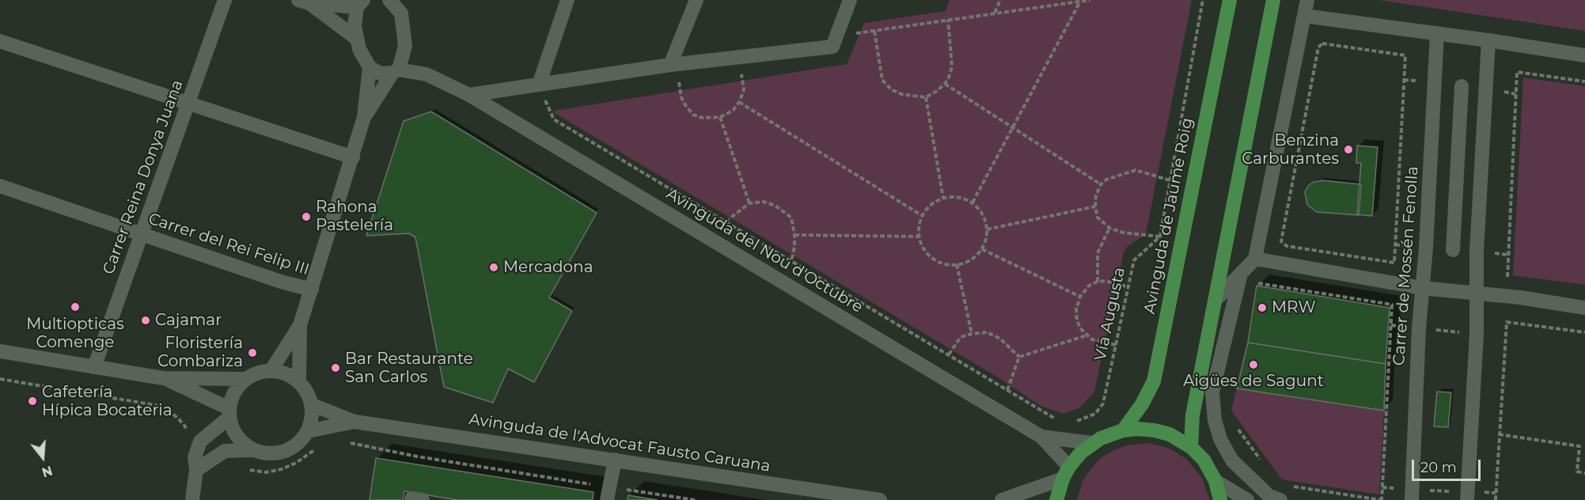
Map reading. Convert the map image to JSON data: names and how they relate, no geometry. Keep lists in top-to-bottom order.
{
  "streets": {
    "main road": ["Avinguda de Jaume Roig"],
    "street": [
      "Carrer Reina Donya Juana",
      "Carrer del Rei Felip III",
      "Avinguda del Nou d'Octubre",
      "Carrer de Mossén Fenolla",
      "Avinguda de l'Advocat Fausto Caruana"
    ],
    "path": ["Vía Augusta"]
  },
  "crossings": [
    ["Carrer Reina Donya Juana", "Carrer del Rei Felip III"],
    ["Avinguda del Nou d'Octubre", "Vía Augusta"]
  ],
  "places": [
    "Benzina Carburantes",
    "Rahona Pastelería",
    "Mercadona",
    "Multiopticas Comenge",
    "MRW",
    "Cajamar",
    "Floristería Combariza",
    "Aigües de Sagunt",
    "Bar Restaurante San Carlos",
    "Cafetería Hípica Bocateria"
  ],
  "scale_bar": "20 m",
  "north": "bottom"
}
